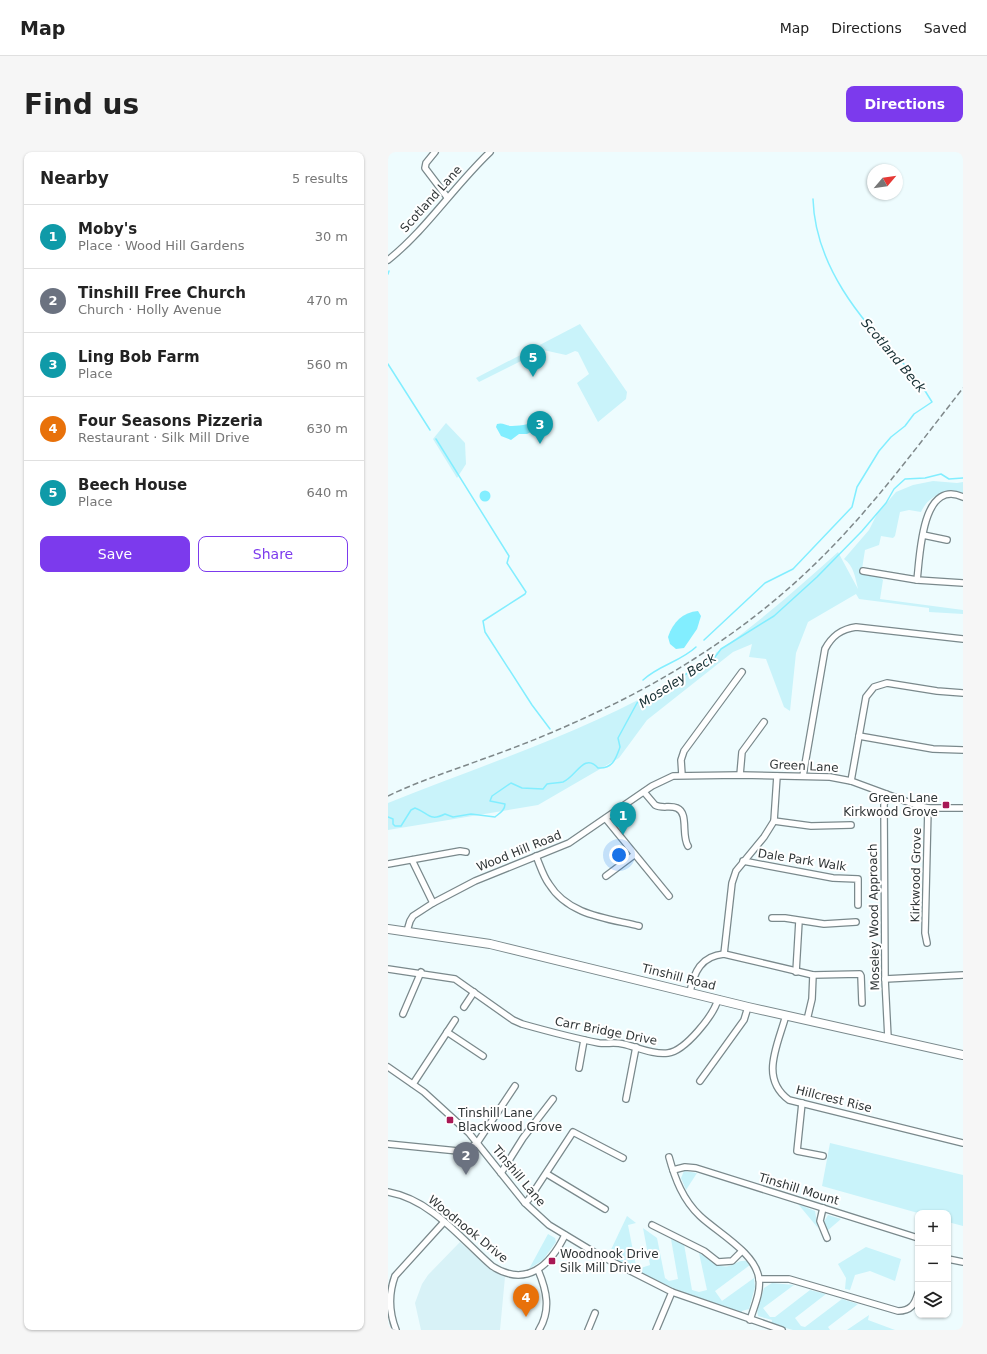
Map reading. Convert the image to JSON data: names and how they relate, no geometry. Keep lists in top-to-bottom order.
{
  "streets": {
    "street": [
      "Scotland Lane",
      "Green Lane",
      "Wood Hill Road",
      "Dale Park Walk",
      "Kirkwood Grove",
      "Moseley Wood Approach",
      "Tinshill Road",
      "Carr Bridge Drive",
      "Hillcrest Rise",
      "Tinshill Lane",
      "Tinshill Mount",
      "Woodnook Drive"
    ]
  },
  "crossings": [
    ["Green Lane", "Wood Hill Road"],
    ["Green Lane", "Kirkwood Grove"],
    ["Green Lane", "Moseley Wood Approach"],
    ["Wood Hill Road", "Tinshill Road"],
    ["Moseley Wood Approach", "Tinshill Road"],
    ["Tinshill Road", "Carr Bridge Drive"],
    ["Tinshill Road", "Hillcrest Rise"],
    ["Tinshill Lane", "Woodnook Drive"]
  ],
  "water": ["Scotland Beck", "Moseley Beck"],
  "places": {
    "transit": ["Green Lane Kirkwood Grove", "Tinshill Lane Blackwood Grove", "Woodnook Drive Silk Mill Drive"]
  },
  "north": "top right",
  "page": {
    "header": "Map",
    "nav": ["Map", "Directions", "Saved"],
    "buttons": [
      "Directions",
      ["Save", "Share"]
    ],
    "title": "Find us",
    "heading": ["Nearby", "5 results"],
    "list": [
      {
        "mark": "1",
        "name": "Moby's",
        "note": "Place · Wood Hill Gardens",
        "value": "30 m"
      },
      {
        "mark": "2",
        "name": "Tinshill Free Church",
        "note": "Church · Holly Avenue",
        "value": "470 m"
      },
      {
        "mark": "3",
        "name": "Ling Bob Farm",
        "note": "Place",
        "value": "560 m"
      },
      {
        "mark": "4",
        "name": "Four Seasons Pizzeria",
        "note": "Restaurant · Silk Mill Drive",
        "value": "630 m"
      },
      {
        "mark": "5",
        "name": "Beech House",
        "note": "Place",
        "value": "640 m"
      }
    ],
    "pins": [
      "5",
      "3",
      "1",
      "2",
      "4"
    ],
    "map_buttons": ["+", "−"]
  }
}
